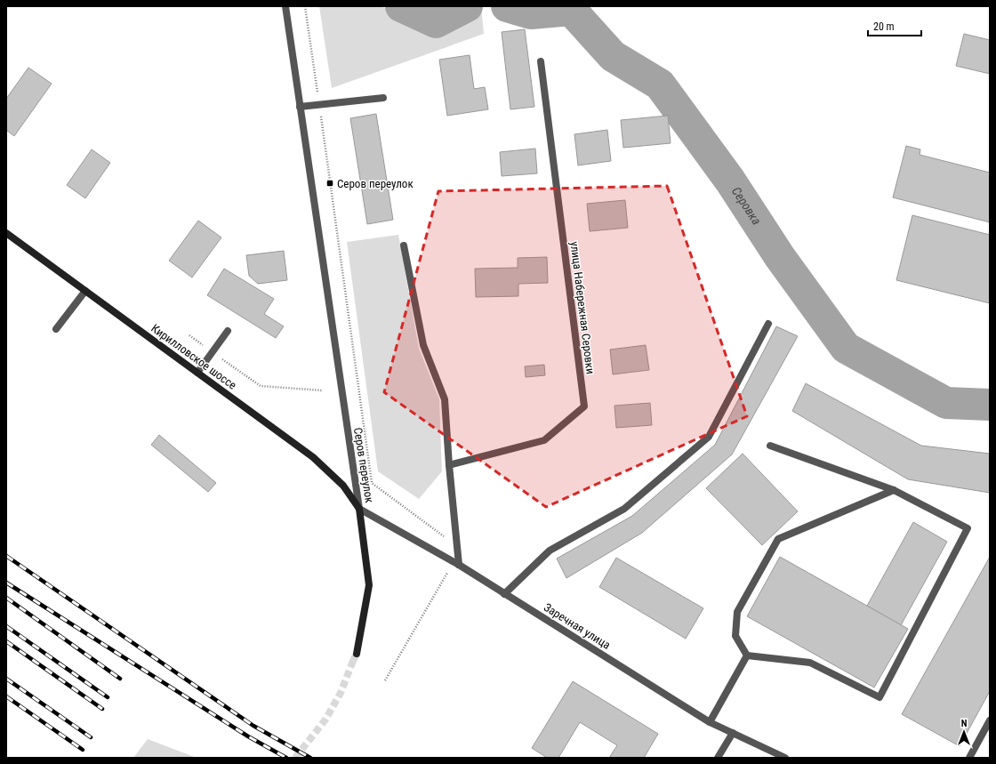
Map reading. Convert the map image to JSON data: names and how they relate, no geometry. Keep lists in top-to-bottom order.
{
  "streets": {
    "main road": ["Кирилловское шоссе", "Серов переулок"],
    "street": ["улица Набережная Серовки", "Заречная улица"]
  },
  "crossings": [
    ["Кирилловское шоссе", "Серов переулок"],
    ["Кирилловское шоссе", "Заречная улица"],
    ["Серов переулок", "Заречная улица"]
  ],
  "water": ["Серовка"],
  "places": {
    "transit": ["Серов переулок"]
  },
  "scale_bar": "20 m",
  "north": "top"
}
